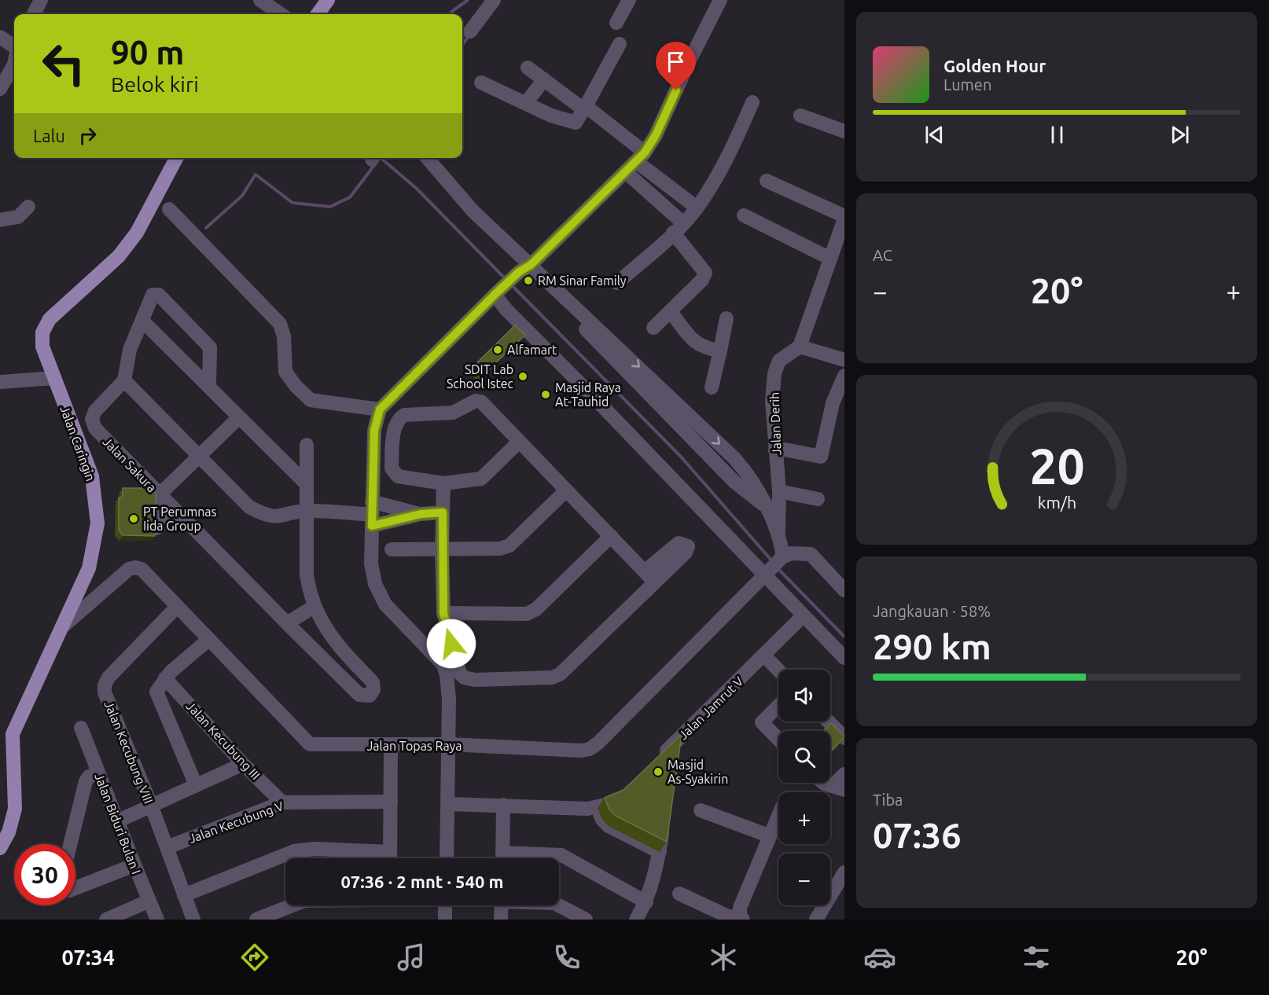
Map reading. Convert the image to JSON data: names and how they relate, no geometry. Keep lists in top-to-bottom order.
{
  "streets": {
    "main road": ["Jalan Caringin"],
    "street": [
      "Jalan Derih",
      "Jalan Sakura",
      "Jalan Jamrut V",
      "Jalan Kecubung III",
      "Jalan Topas Raya",
      "Jalan Kecubung VIII",
      "Jalan Kecubung V",
      "Jalan Biduri Bulan I"
    ]
  },
  "crossings": [
    ["Jalan Caringin", "Jalan Topas Raya"],
    ["Jalan Kecubung III", "Jalan Kecubung V"],
    ["Jalan Topas Raya", "Jalan Kecubung VIII"],
    ["Jalan Kecubung VIII", "Jalan Kecubung V"]
  ],
  "places": [
    "RM Sinar Family",
    "Alfamart",
    "SDIT Lab School Istec",
    "Masjid Raya At-Tauhid",
    "PT Perumnas Iida Group",
    "Masjid As-Syakirin"
  ],
  "page": {
    "turn": ["90 m", "Belok kiri"],
    "song": ["Golden Hour", "Lumen"],
    "then": "Lalu",
    "tile": [
      "AC",
      ["Jangkauan · 58%", "290 km"],
      ["Tiba", "07:36"]
    ],
    "heat": ["−", "20°", "+"],
    "map_buttons": ["+", "−"],
    "limit": "30",
    "trip": "07:36 · 2 mnt · 540 m",
    "tabs": ["07:34", "20°"],
    "gauge": ["20", "km/h"]
  }
}
